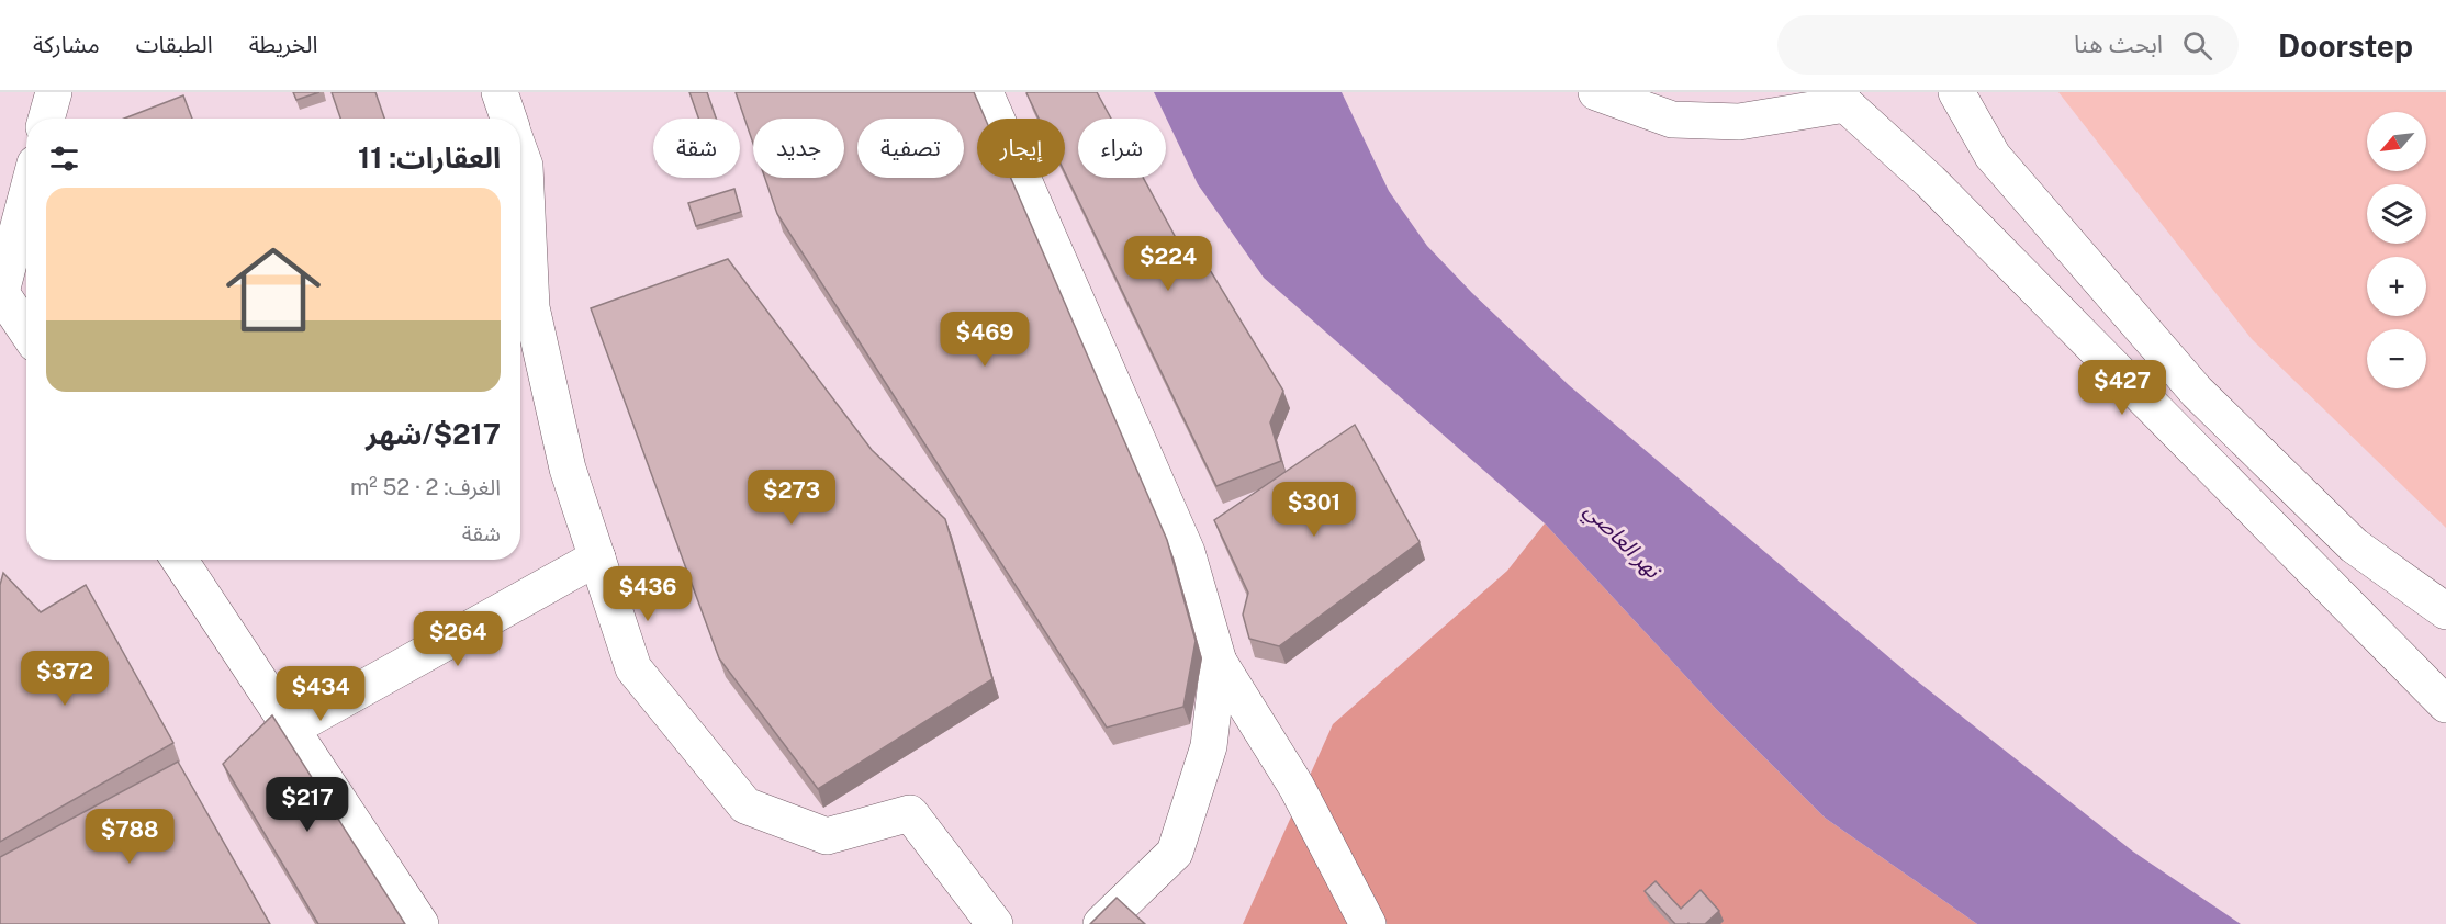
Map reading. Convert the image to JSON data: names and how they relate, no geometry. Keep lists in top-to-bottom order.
{
  "water": ["نهر العاصي"],
  "north": "bottom left",
  "page": {
    "header": "Doorstep",
    "search": "ابحث هنا",
    "nav": ["الخريطة", "الطبقات", "مشاركة"],
    "map_buttons": ["+", "−"],
    "chip": [
      "شراء",
      "إيجار",
      "تصفية",
      "جديد",
      "شقة"
    ],
    "heading": "العقارات: 11",
    "list": [
      {
        "name": "$217/شهر",
        "note": "الغرف: 2 · 52 m² · شقة"
      }
    ],
    "price": [
      "$224",
      "$469",
      "$427",
      "$273",
      "$301",
      "$436",
      "$264",
      "$372",
      "$434",
      "$217",
      "$788"
    ]
  }
}
